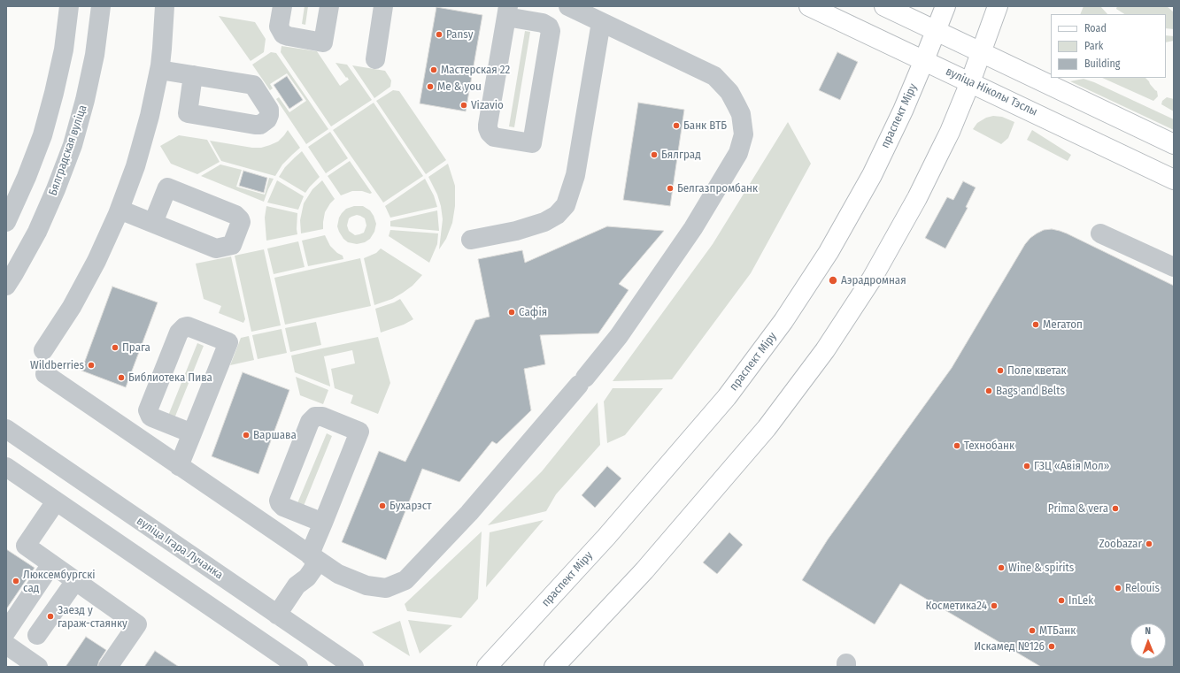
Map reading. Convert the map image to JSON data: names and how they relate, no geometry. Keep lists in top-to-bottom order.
{
  "streets": {
    "main road": ["вуліца Ніколы Тэслы", "праспект Міру"],
    "street": ["Бялградская вуліца", "вуліца Ігара Лучанка"]
  },
  "crossings": [
    ["вуліца Ніколы Тэслы", "праспект Міру"]
  ],
  "places": [
    "Pansy",
    "Мастерская 22",
    "Me & you",
    "Vizavio",
    "Банк ВТБ",
    "Бялград",
    "Белгазпромбанк",
    "Аэрадромная",
    "Сафія",
    "Мегатоп",
    "Прага",
    "Wildberries",
    "Поле кветак",
    "Библиотека Пива",
    "Bags and Belts",
    "Варшава",
    "Технобанк",
    "ГЗЦ «Авія Мол»",
    "Бухарэст",
    "Prima & vera",
    "Zoobazar",
    "Wine & spirits",
    "Люксембургскі сад",
    "Relouis",
    "InLek",
    "Косметика24",
    "Заезд у гараж-стаянку",
    "МТБанк",
    "Искамед №126"
  ],
  "legend": ["Road", "Park", "Building"],
  "north": "top"
}
